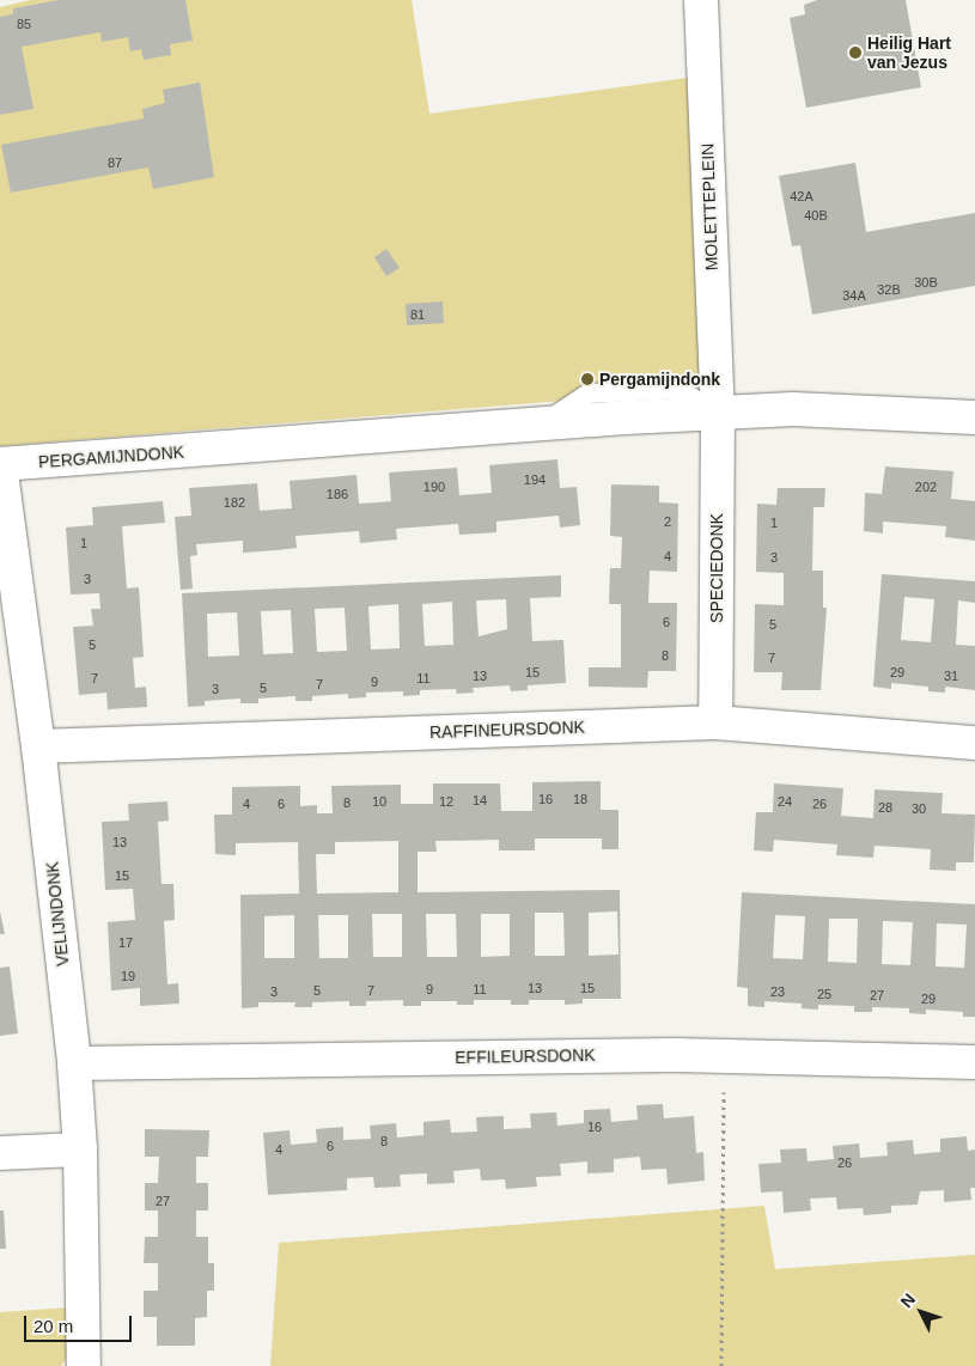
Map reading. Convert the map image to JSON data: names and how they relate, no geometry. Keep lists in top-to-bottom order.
{
  "streets": {
    "street": [
      "MOLETTEPLEIN",
      "PERGAMIJNDONK",
      "SPECIEDONK",
      "RAFFINEURSDONK",
      "VELIJNDONK",
      "EFFILEURSDONK"
    ]
  },
  "crossings": [
    ["MOLETTEPLEIN", "PERGAMIJNDONK"],
    ["MOLETTEPLEIN", "SPECIEDONK"],
    ["PERGAMIJNDONK", "SPECIEDONK"],
    ["PERGAMIJNDONK", "VELIJNDONK"],
    ["SPECIEDONK", "RAFFINEURSDONK"],
    ["RAFFINEURSDONK", "VELIJNDONK"],
    ["VELIJNDONK", "EFFILEURSDONK"]
  ],
  "places": ["Heilig Hart van Jezus", "Pergamijndonk"],
  "house_numbers": [
    "85",
    "87",
    "42A",
    "40B",
    "30B",
    "32B",
    "34A",
    "81",
    "194",
    "190",
    "202",
    "186",
    "182",
    "2",
    "1",
    "1",
    "4",
    "3",
    "3",
    "6",
    "5",
    "5",
    "8",
    "7",
    "15",
    "29",
    "13",
    "31",
    "7",
    "11",
    "9",
    "7",
    "5",
    "3",
    "16",
    "18",
    "14",
    "10",
    "12",
    "24",
    "8",
    "4",
    "6",
    "26",
    "28",
    "30",
    "13",
    "15",
    "17",
    "19",
    "13",
    "15",
    "9",
    "11",
    "5",
    "7",
    "3",
    "23",
    "25",
    "27",
    "29",
    "16",
    "8",
    "6",
    "4",
    "26",
    "27"
  ],
  "scale_bar": "20 m",
  "north": "top left"
}
